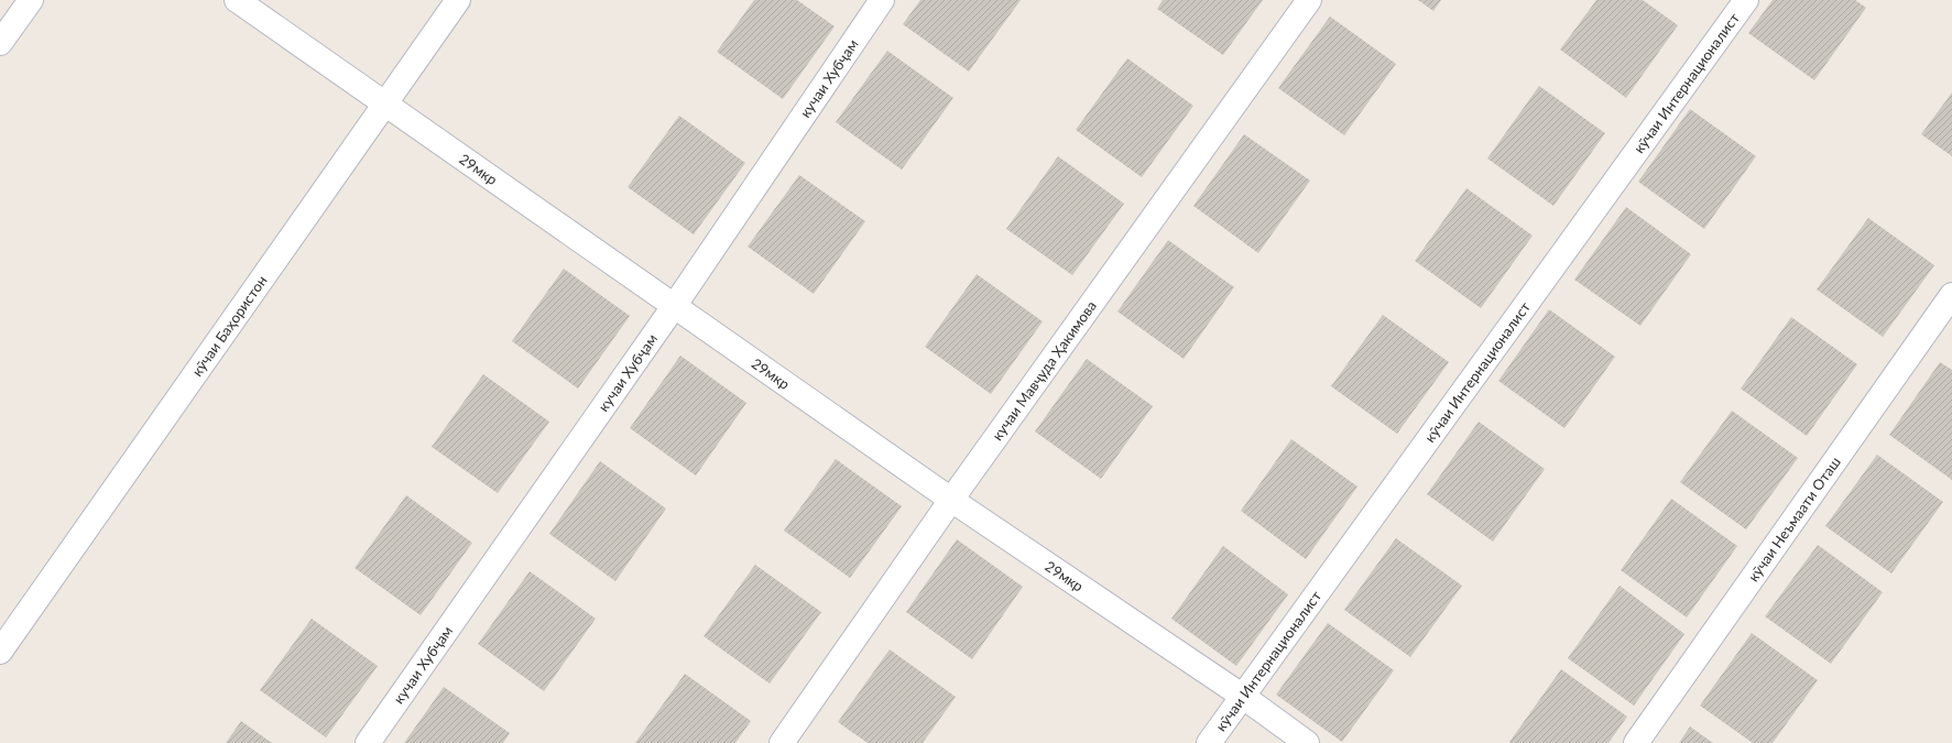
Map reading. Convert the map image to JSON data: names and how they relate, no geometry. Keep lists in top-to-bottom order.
{
  "streets": {
    "street": [
      "кучаи Хубҷам",
      "кӯчаи Интернационалист",
      "29мкр",
      "кӯчаи Баҳористон",
      "кучаи Мавҷуда Ҳакимова",
      "кӯчаи Неъмаати Оташ"
    ]
  },
  "crossings": [
    ["кучаи Хубҷам", "29мкр"],
    ["кӯчаи Интернационалист", "29мкр"],
    ["29мкр", "кӯчаи Баҳористон"],
    ["29мкр", "кучаи Мавҷуда Ҳакимова"]
  ]
}
